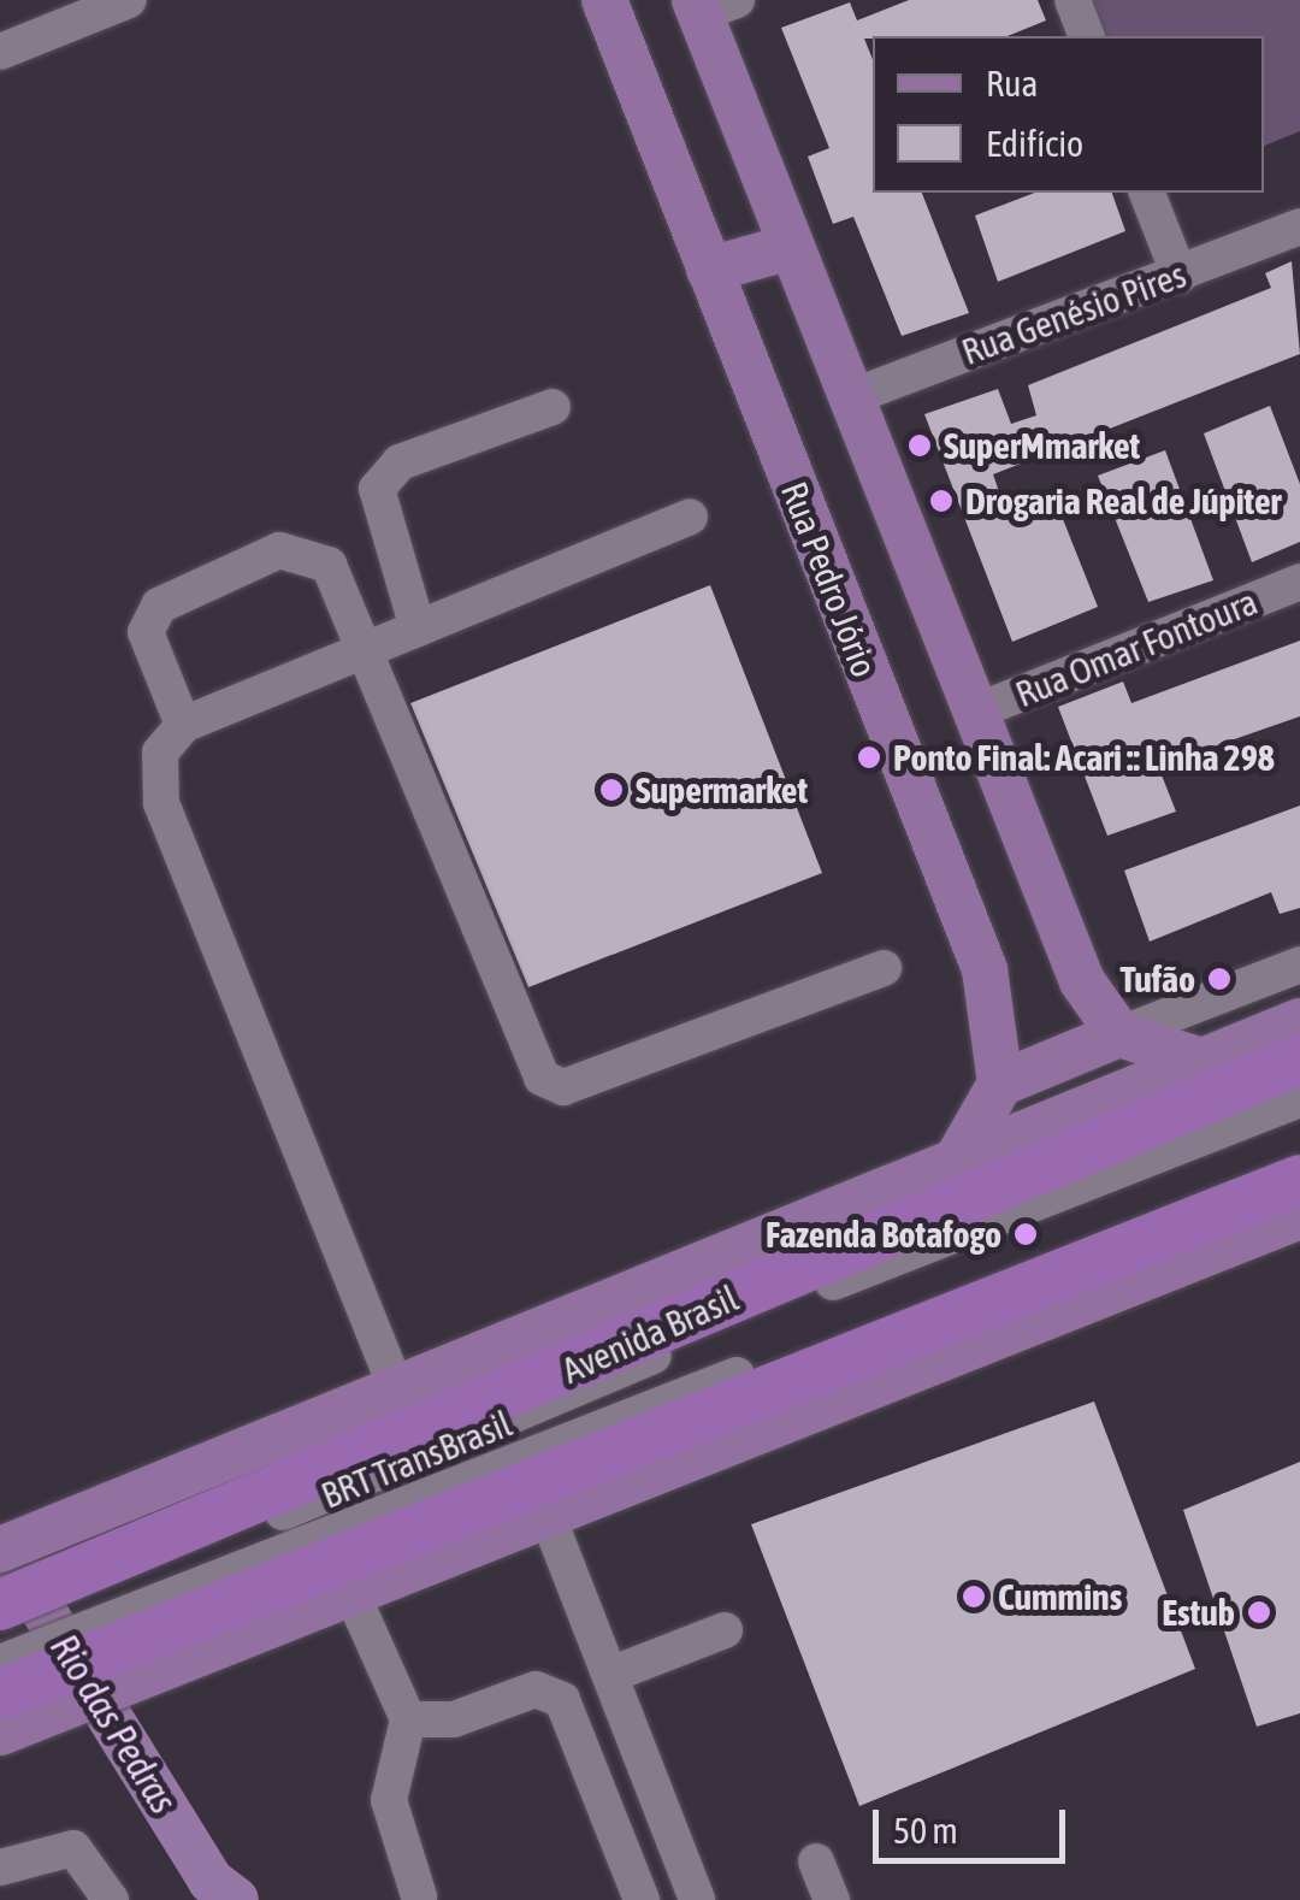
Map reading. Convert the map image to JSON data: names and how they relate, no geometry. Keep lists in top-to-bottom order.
{
  "streets": {
    "highway": ["Avenida Brasil"],
    "main road": ["Rua Pedro Jório"],
    "street": ["Rua Genésio Pires", "Rua Omar Fontoura", "BRT TransBrasil"]
  },
  "crossings": [
    ["Avenida Brasil", "BRT TransBrasil"]
  ],
  "water": ["Rio das Pedras"],
  "places": [
    "SuperMmarket",
    "Drogaria Real de Júpiter",
    "Ponto Final: Acari :: Linha 298",
    "Supermarket",
    "Tufão",
    "Fazenda Botafogo",
    "Cummins",
    "Estub"
  ],
  "legend": ["Rua", "Edifício"],
  "scale_bar": "50 m"
}
